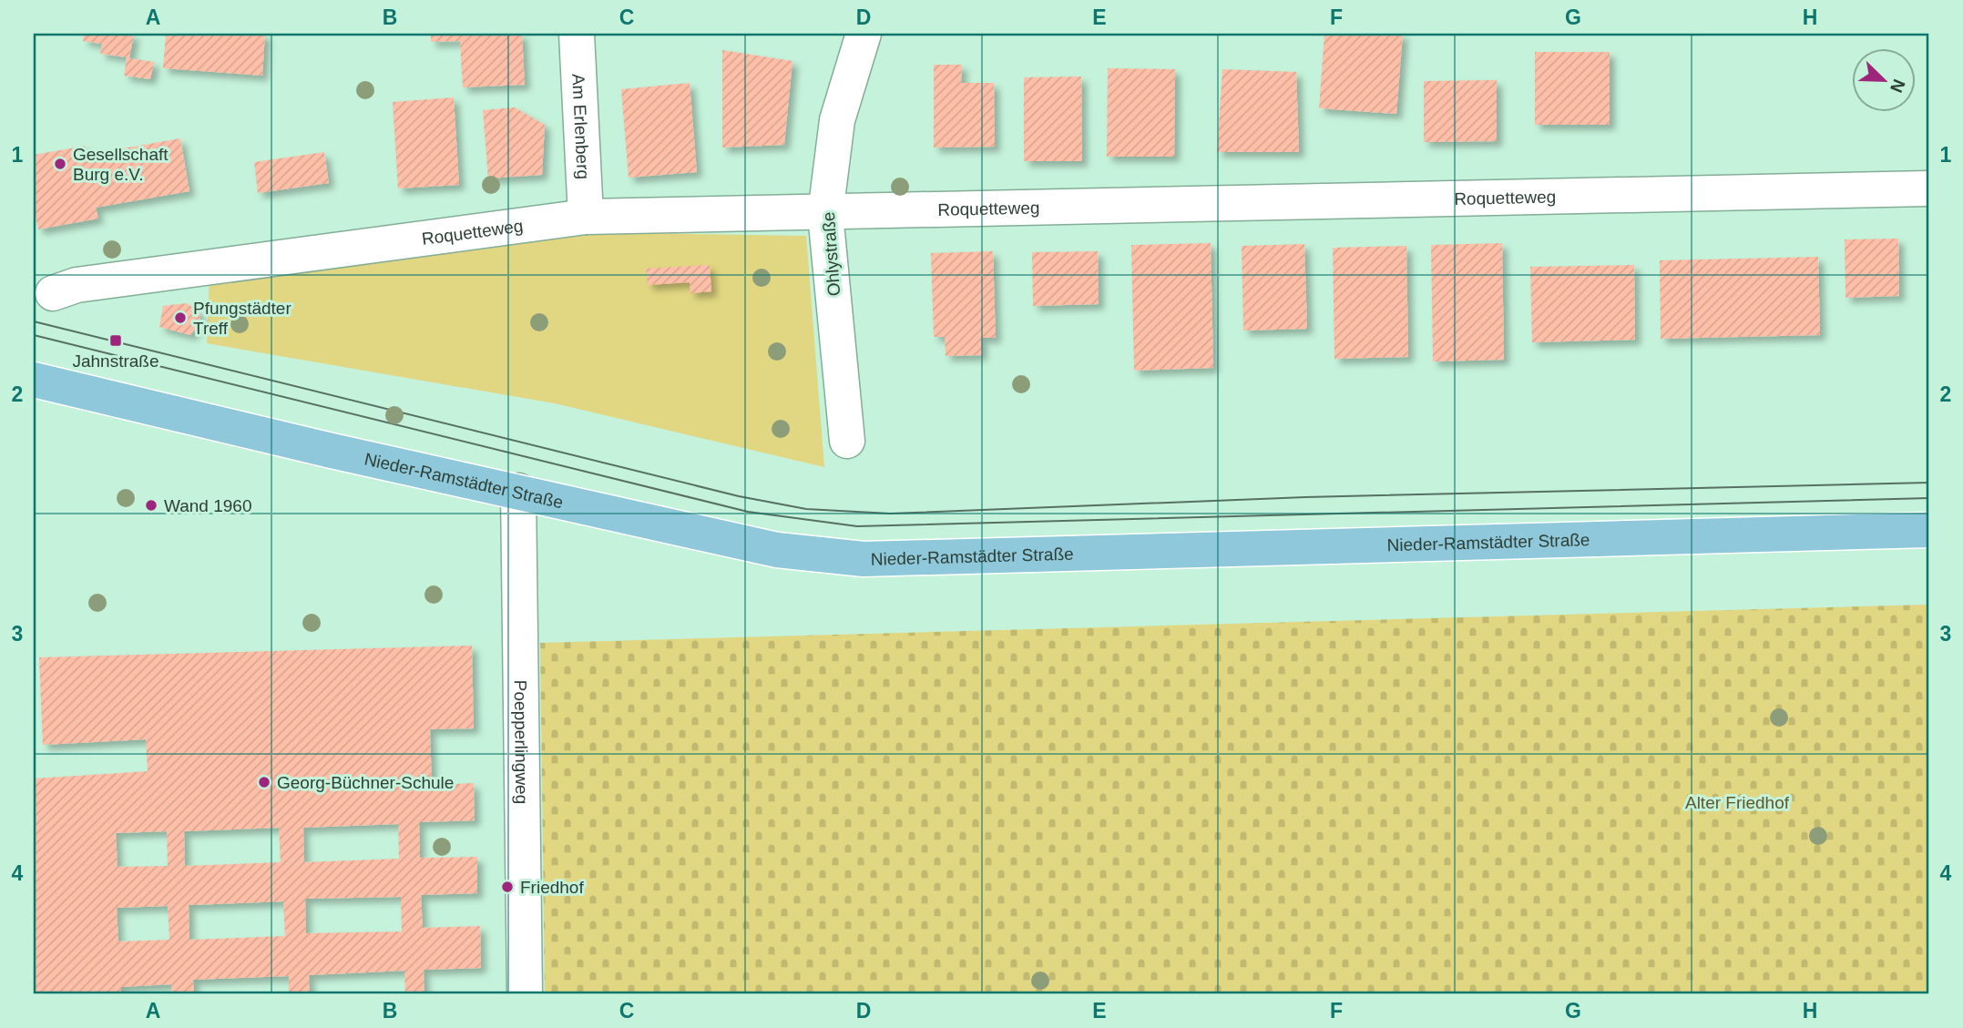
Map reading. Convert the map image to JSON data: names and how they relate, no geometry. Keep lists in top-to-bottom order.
{
  "streets": {
    "main road": ["Nieder-Ramstädter Straße"],
    "street": [
      "Am Erlenberg",
      "Roquetteweg",
      "Ohlystraße",
      "Poepperlingweg"
    ]
  },
  "crossings": [
    ["Am Erlenberg", "Roquetteweg"],
    ["Roquetteweg", "Ohlystraße"],
    ["Nieder-Ramstädter Straße", "Poepperlingweg"]
  ],
  "parks": ["Alter Friedhof"],
  "places": {
    "other": [
      "Gesellschaft Burg e.V.",
      "Pfungstädter Treff",
      "Wand 1960",
      "Georg-Büchner-Schule",
      "Friedhof"
    ],
    "transit": ["Jahnstraße"]
  },
  "north": "bottom right",
  "grid": {
    "columns": [
      "A",
      "B",
      "C",
      "D",
      "E",
      "F",
      "G",
      "H"
    ],
    "rows": [
      "1",
      "2",
      "3",
      "4"
    ]
  }
}
